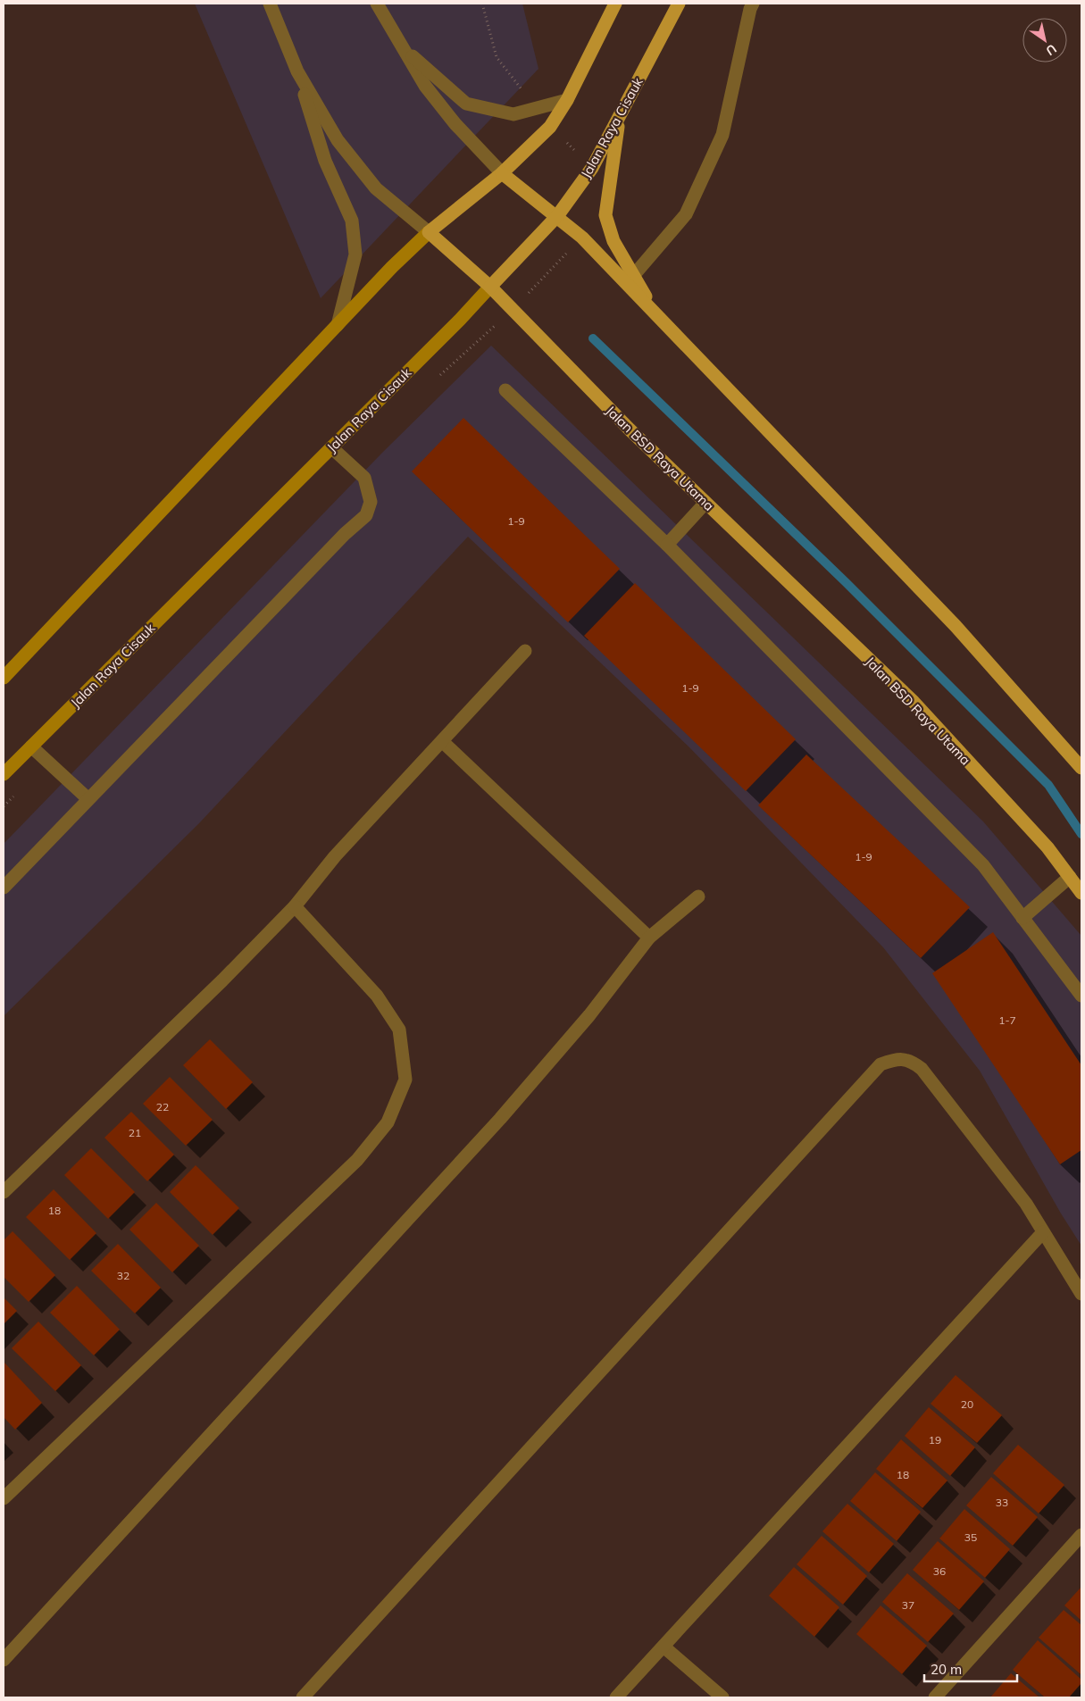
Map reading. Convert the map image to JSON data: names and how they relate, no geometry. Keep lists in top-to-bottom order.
{
  "streets": {
    "main road": ["Jalan Raya Cisauk", "Jalan BSD Raya Utama"]
  },
  "crossings": [
    ["Jalan Raya Cisauk", "Jalan BSD Raya Utama"]
  ],
  "house_numbers": [
    "1-9",
    "1-9",
    "1-9",
    "1-7",
    "22",
    "21",
    "18",
    "32",
    "20",
    "19",
    "18",
    "33",
    "35",
    "36",
    "37"
  ],
  "scale_bar": "20 m",
  "north": "bottom right"
}
